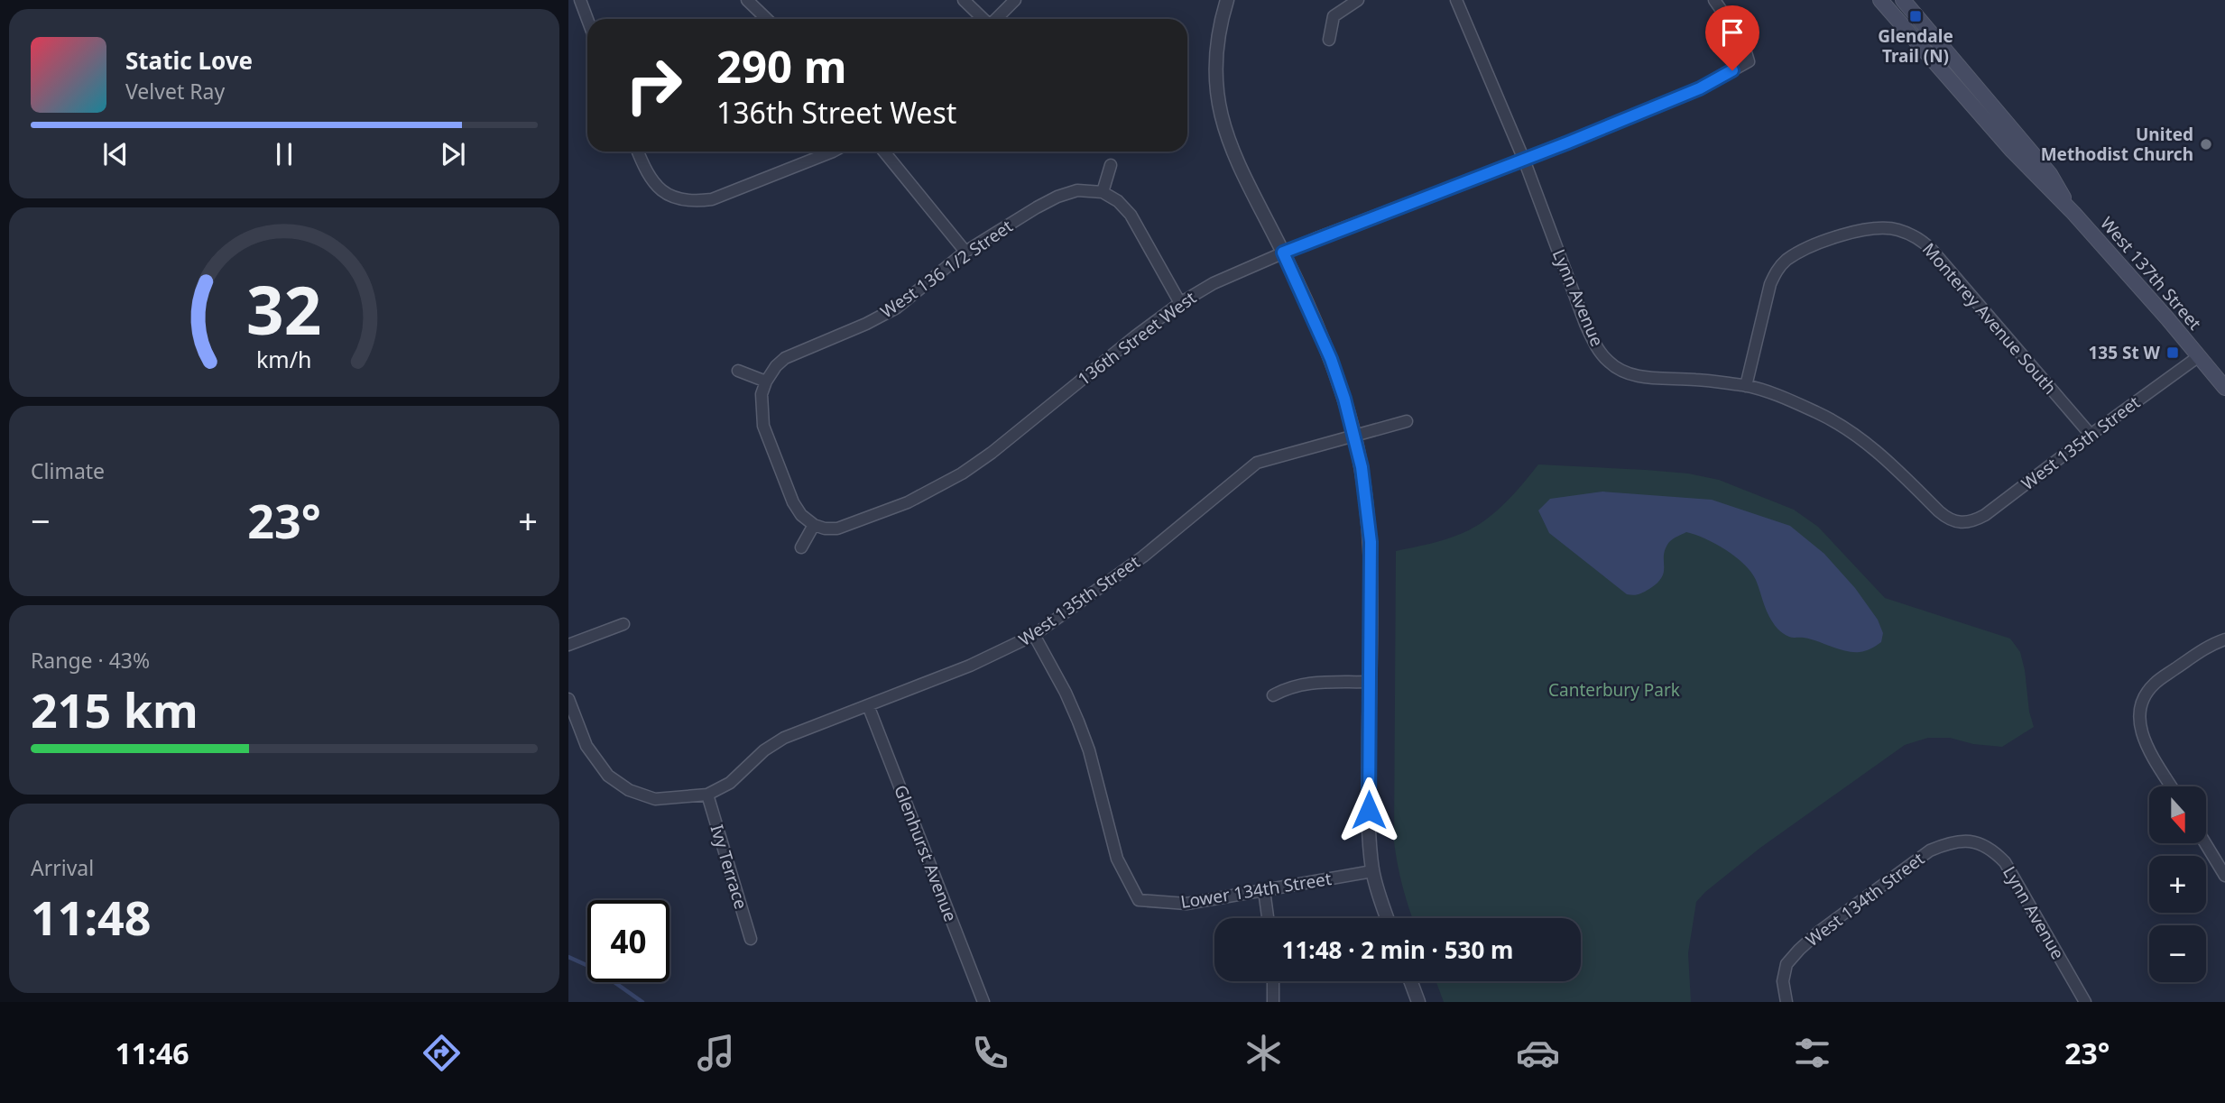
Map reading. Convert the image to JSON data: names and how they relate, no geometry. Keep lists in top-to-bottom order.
{
  "streets": {
    "main road": ["West 137th Street"],
    "street": [
      "West 136 1/2 Street",
      "Lynn Avenue",
      "Monterey Avenue South",
      "136th Street West",
      "West 135th Street",
      "Glenhurst Avenue",
      "Ivy Terrace",
      "Lower 134th Street",
      "West 134th Street"
    ]
  },
  "crossings": [
    ["West 137th Street", "West 135th Street"],
    ["Lynn Avenue", "Monterey Avenue South"],
    ["Lynn Avenue", "136th Street West"],
    ["Lynn Avenue", "West 135th Street"],
    ["Lynn Avenue", "West 134th Street"],
    ["Monterey Avenue South", "West 135th Street"],
    ["West 135th Street", "Glenhurst Avenue"],
    ["West 135th Street", "Ivy Terrace"],
    ["West 135th Street", "Lower 134th Street"]
  ],
  "parks": ["Canterbury Park"],
  "places": {
    "transit": ["Glendale Trail (N)", "135 St W"],
    "other": ["United Methodist Church"]
  },
  "north": "bottom",
  "page": {
    "turn": ["290 m", "136th Street West"],
    "song": ["Static Love", "Velvet Ray"],
    "tile": [
      "Climate",
      ["Range · 43%", "215 km"],
      ["Arrival", "11:48"]
    ],
    "heat": ["−", "23°", "+"],
    "map_buttons": ["+", "−"],
    "limit": "40",
    "trip": "11:48 · 2 min · 530 m",
    "tabs": ["11:46", "23°"],
    "gauge": ["32", "km/h"]
  }
}
